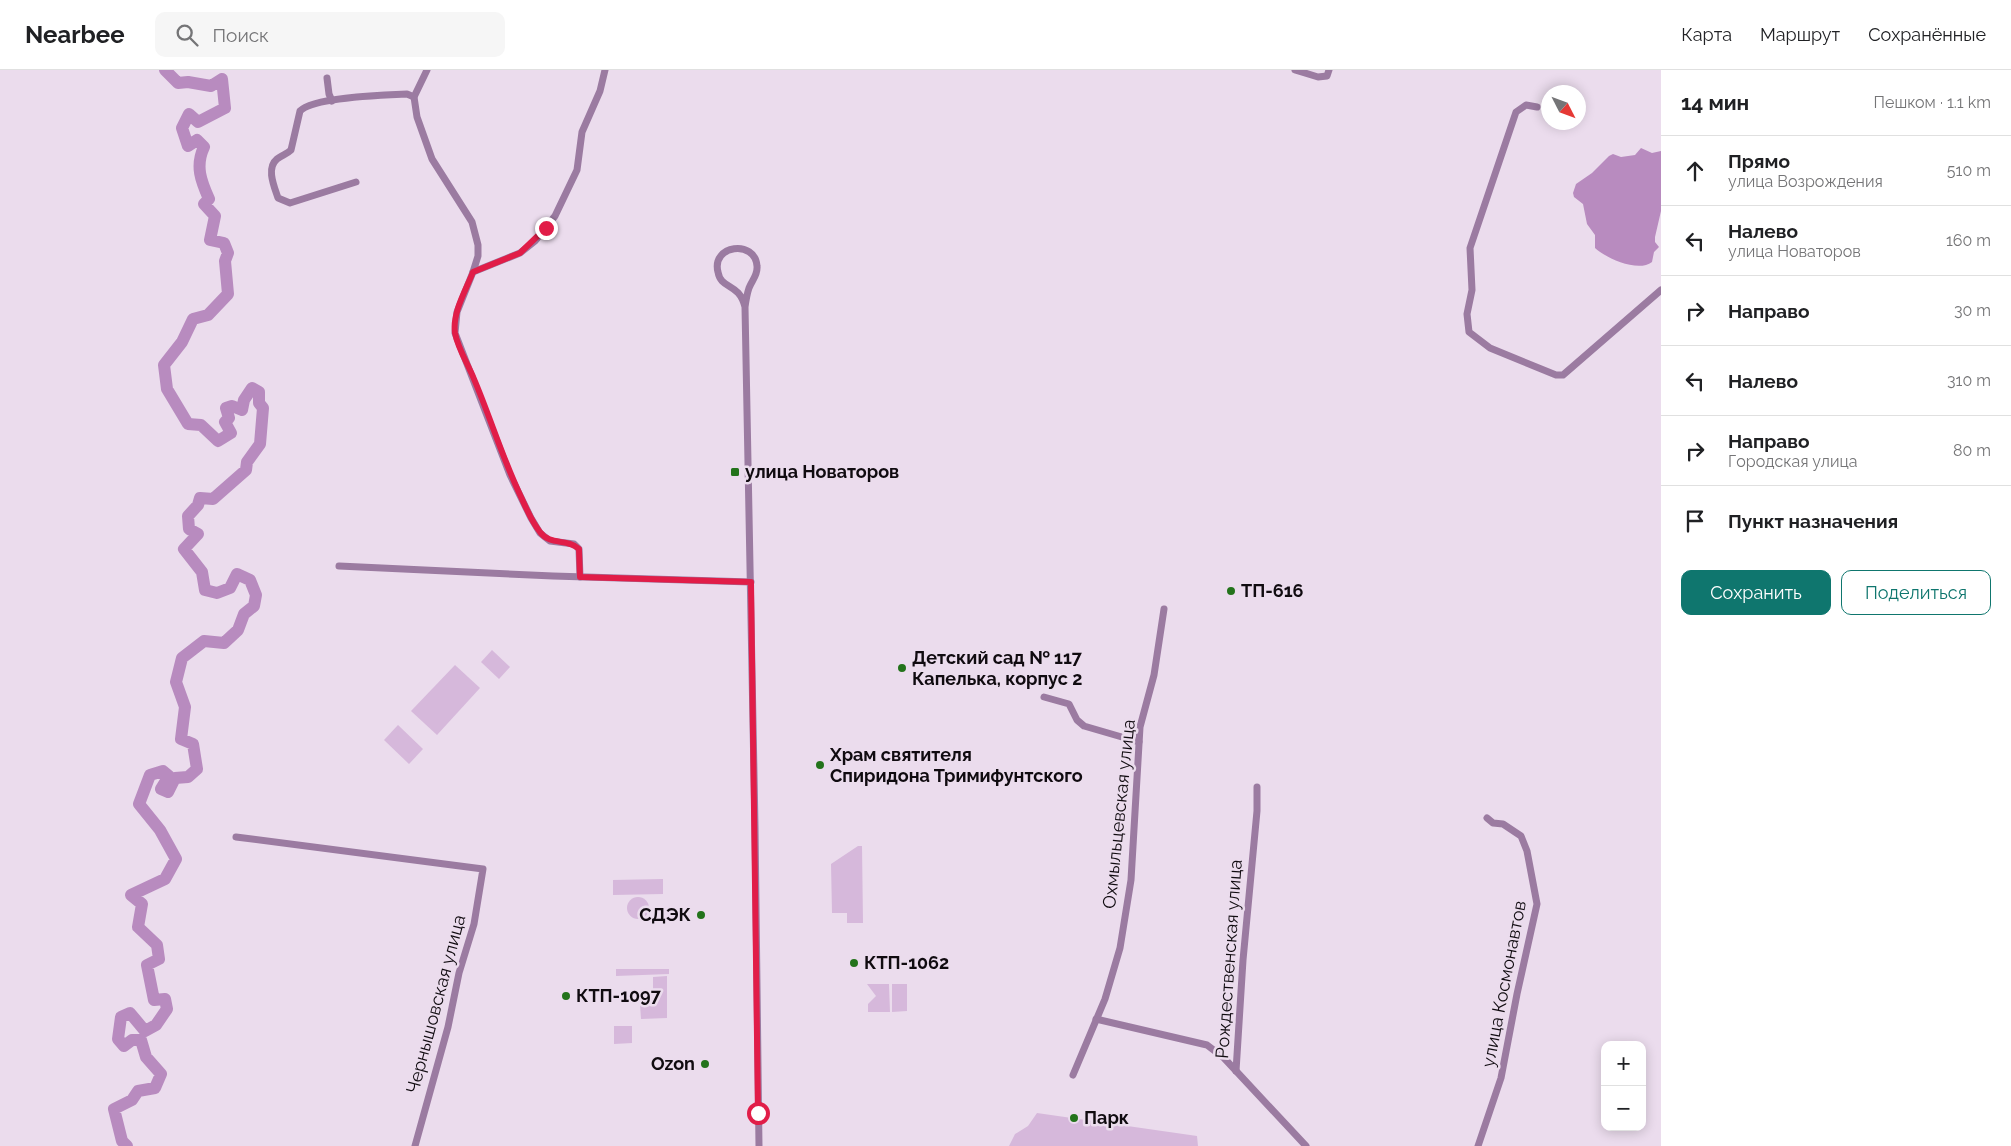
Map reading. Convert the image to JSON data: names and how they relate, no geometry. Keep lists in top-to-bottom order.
{
  "streets": {
    "street": [
      "Охмыльцевская улица",
      "Рождественская улица",
      "улица Космонавтов",
      "Чернышовская улица"
    ]
  },
  "crossings": [
    ["Охмыльцевская улица", "Рождественская улица"]
  ],
  "places": {
    "transit": ["улица Новаторов"],
    "other": [
      "ТП-616",
      "Детский сад № 117 Капелька, корпус 2",
      "Храм святителя Спиридона Тримифунтского",
      "СДЭК",
      "КТП-1062",
      "КТП-1097",
      "Ozon",
      "Парк"
    ]
  },
  "north": "bottom right",
  "page": {
    "header": "Nearbee",
    "search": "Поиск",
    "nav": ["Карта", "Маршрут", "Сохранённые"],
    "heading": ["14 мин", "Пешком · 1.1 km"],
    "list": [
      ["Прямо", "улица Возрождения", "510 m"],
      ["Налево", "улица Новаторов", "160 m"],
      ["Направо", "30 m"],
      ["Налево", "310 m"],
      ["Направо", "Городская улица", "80 m"],
      "Пункт назначения"
    ],
    "buttons": ["Сохранить", "Поделиться"],
    "map_buttons": ["+", "−"]
  }
}
